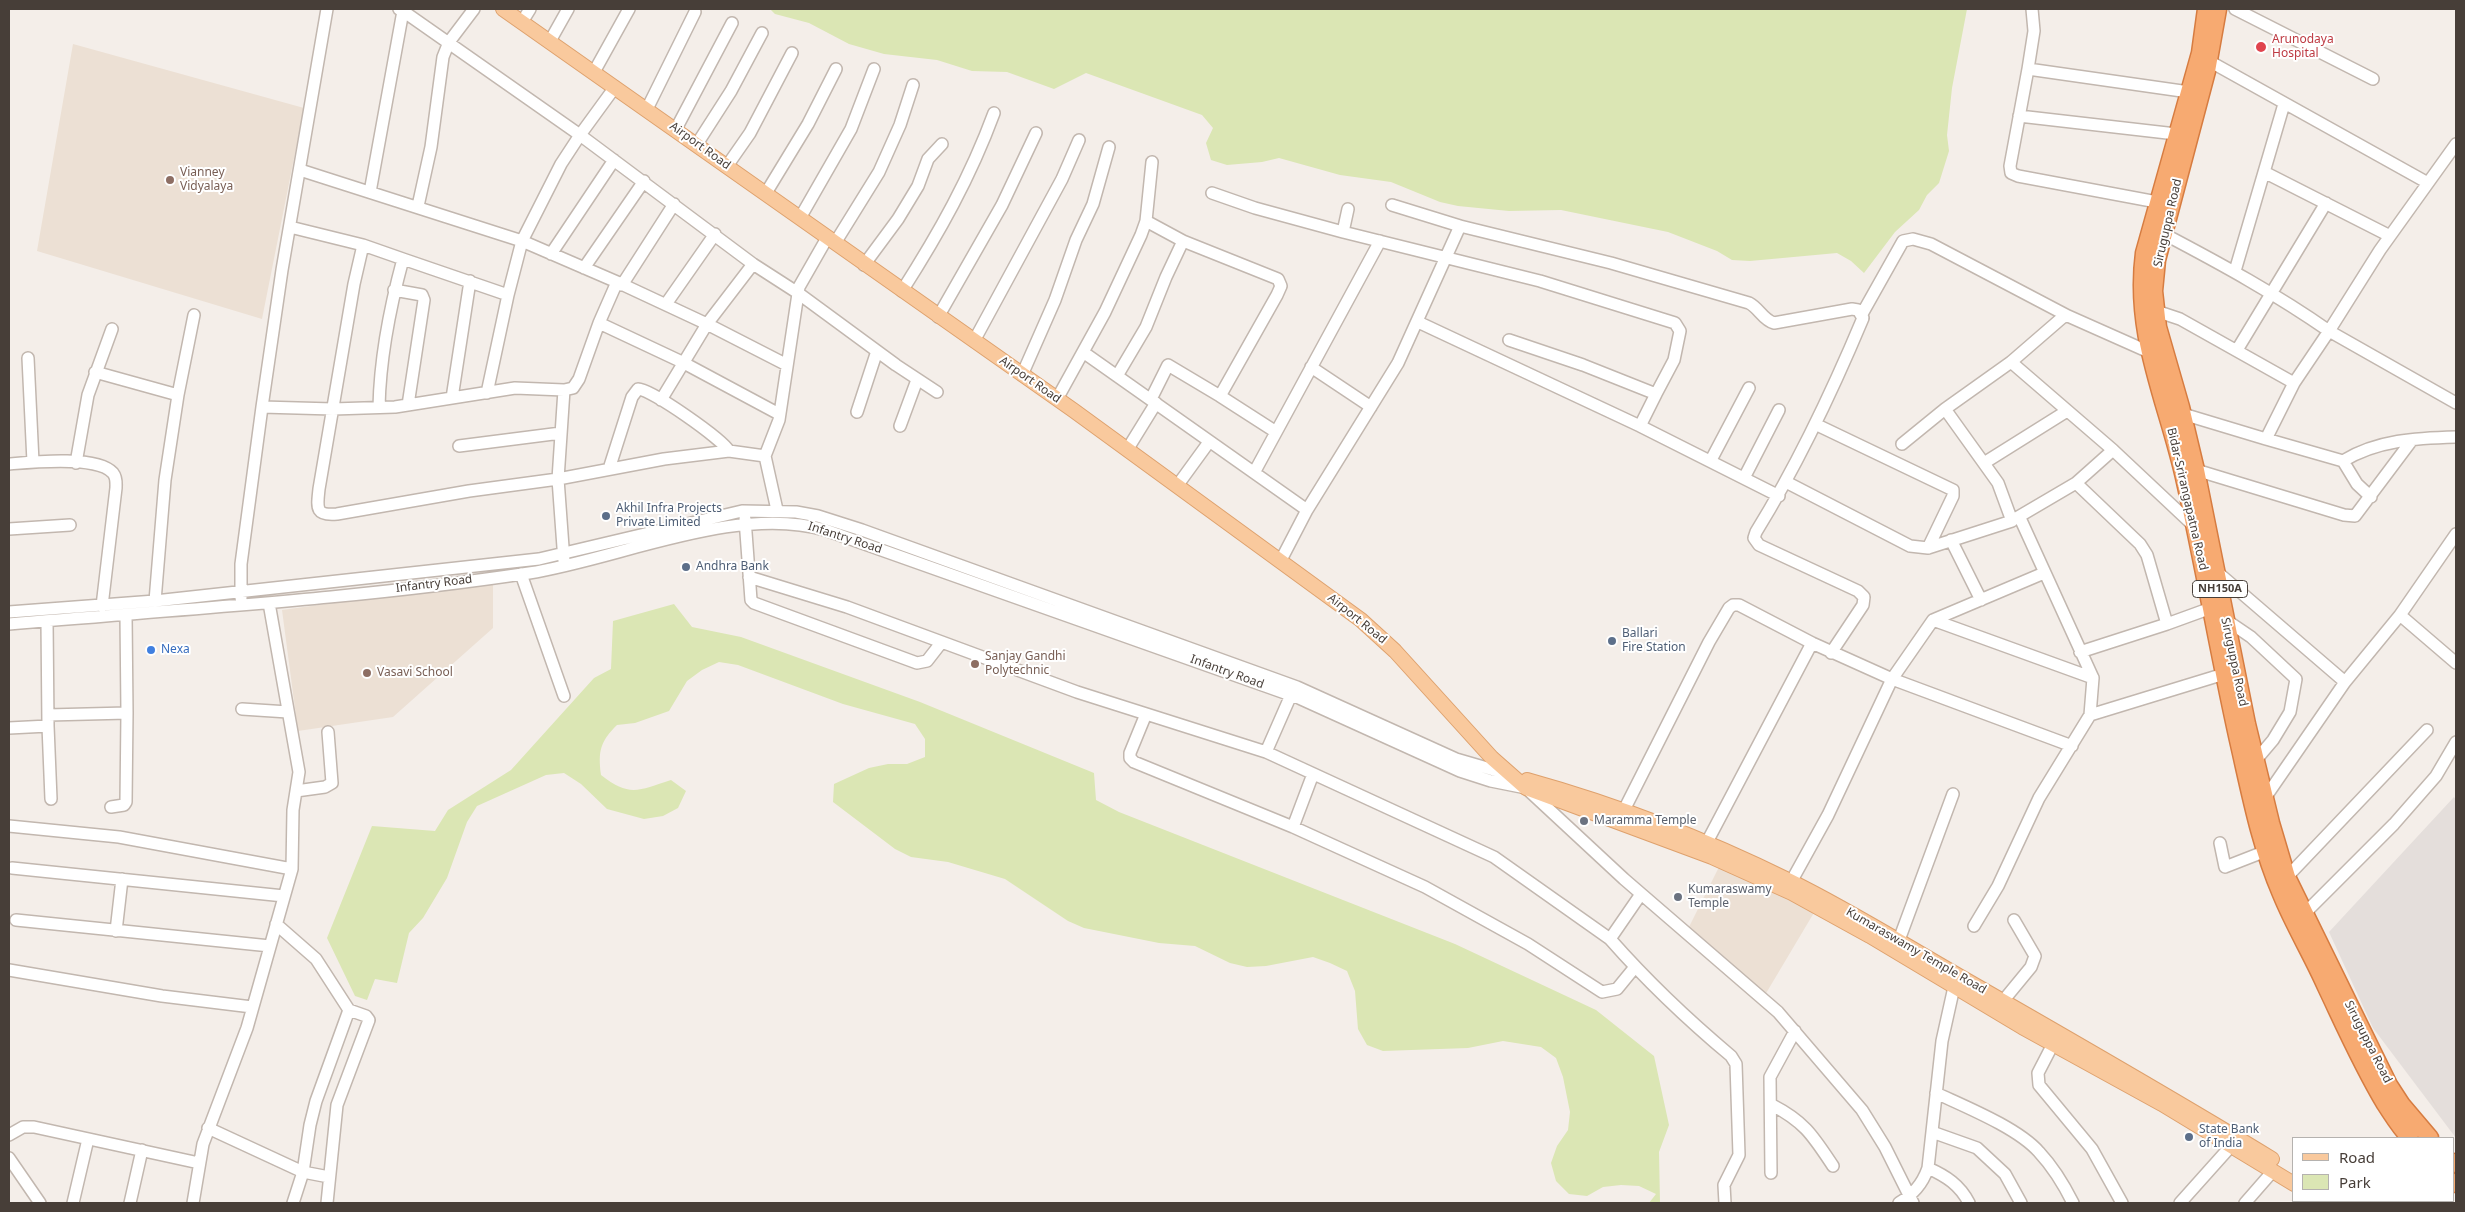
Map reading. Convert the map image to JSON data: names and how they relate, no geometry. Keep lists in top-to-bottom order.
{
  "streets": {
    "highway": ["Siruguppa Road", "Bidar-Srirangapatna Road", "NH150A"],
    "main road": ["Airport Road", "Kumaraswamy Temple Road"],
    "street": ["Infantry Road"]
  },
  "crossings": [
    ["Airport Road", "Infantry Road"],
    ["Airport Road", "Kumaraswamy Temple Road"],
    ["Siruguppa Road", "Bidar-Srirangapatna Road"],
    ["Infantry Road", "Kumaraswamy Temple Road"]
  ],
  "places": [
    "Arunodaya Hospital",
    "Vianney Vidyalaya",
    "Akhil Infra Projects Private Limited",
    "Andhra Bank",
    "Ballari Fire Station",
    "Nexa",
    "Sanjay Gandhi Polytechnic",
    "Vasavi School",
    "Maramma Temple",
    "Kumaraswamy Temple",
    "State Bank of India"
  ],
  "legend": ["Road", "Park"]
}
